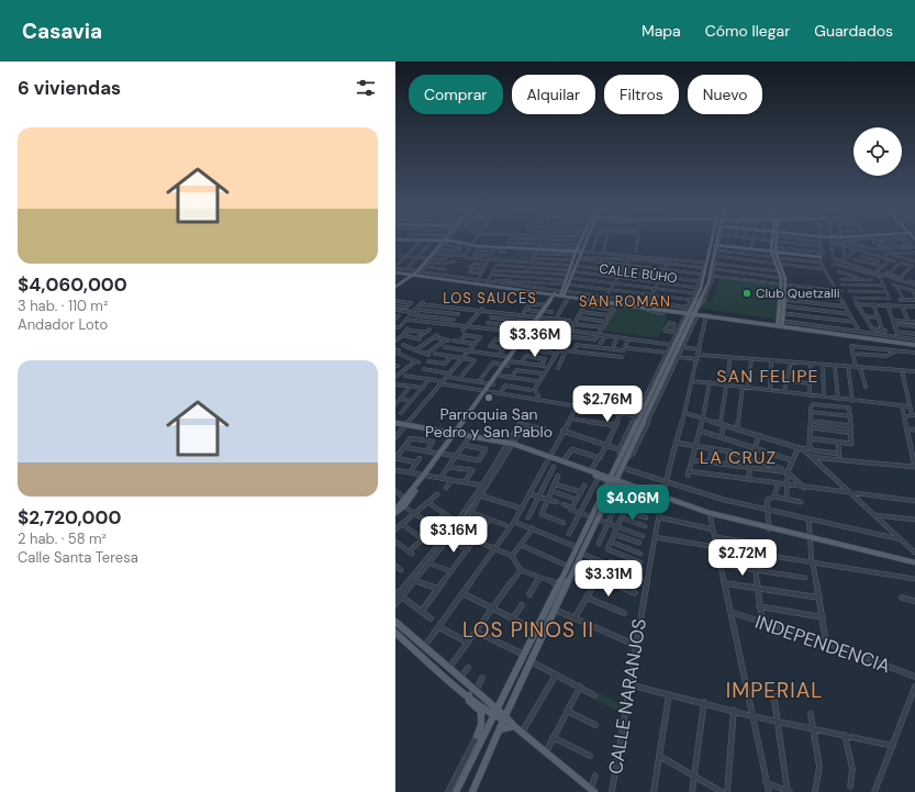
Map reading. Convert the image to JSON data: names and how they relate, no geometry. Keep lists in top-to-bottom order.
{
  "streets": {
    "street": ["CALLE BÚHO", "INDEPENDENCIA", "CALLE NARANJOS"]
  },
  "districts": [
    "LOS SAUCES",
    "SAN ROMAN",
    "SAN FELIPE",
    "LA CRUZ",
    "LOS PINOS II",
    "IMPERIAL"
  ],
  "places": ["Club Quetzalli", "Parroquia San Pedro y San Pablo"],
  "page": {
    "header": "Casavia",
    "nav": ["Mapa", "Cómo llegar", "Guardados"],
    "heading": "6 viviendas",
    "chip": [
      "Comprar",
      "Alquilar",
      "Filtros",
      "Nuevo"
    ],
    "list": [
      {
        "name": "$4,060,000",
        "note": "3 hab. · 110 m² · Andador Loto"
      },
      {
        "name": "$2,720,000",
        "note": "2 hab. · 58 m² · Calle Santa Teresa"
      }
    ],
    "price": [
      "$3.36M",
      "$2.76M",
      "$4.06M",
      "$3.16M",
      "$2.72M",
      "$3.31M"
    ]
  }
}
